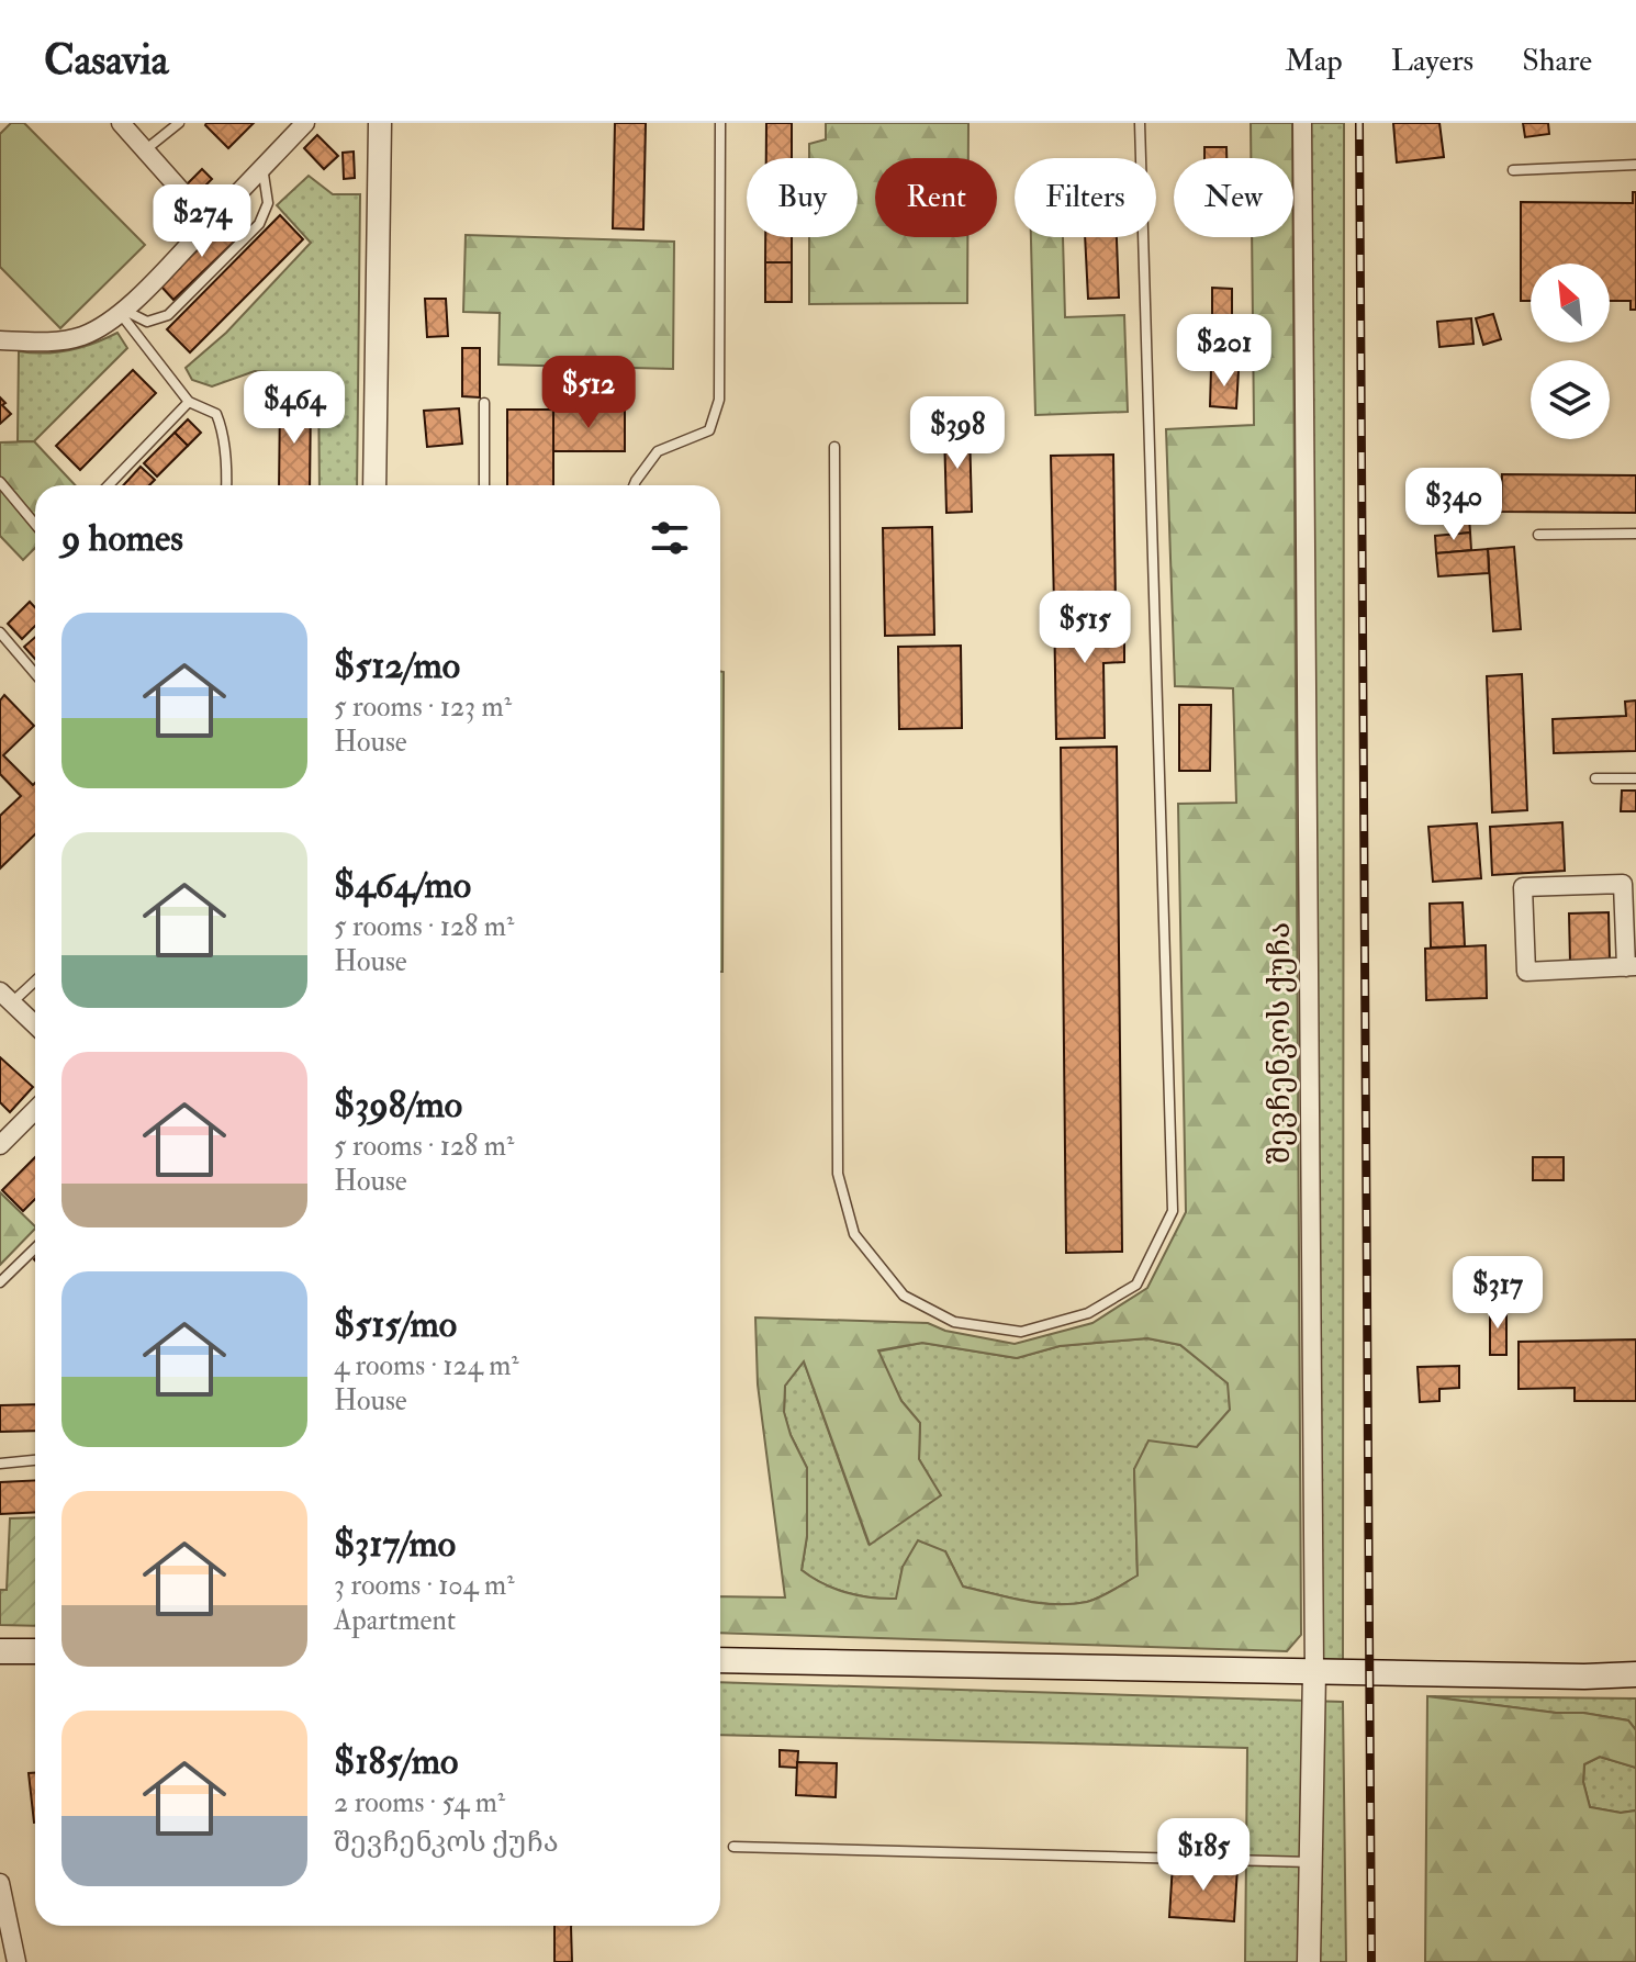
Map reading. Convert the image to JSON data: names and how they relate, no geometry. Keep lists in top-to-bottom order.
{
  "streets": {
    "street": ["შევჩენკოს ქუჩა"]
  },
  "north": "top left",
  "page": {
    "header": "Casavia",
    "nav": ["Map", "Layers", "Share"],
    "chip": [
      "Buy",
      "Rent",
      "Filters",
      "New"
    ],
    "price": [
      "$274",
      "$201",
      "$512",
      "$464",
      "$398",
      "$340",
      "$515",
      "$317",
      "$185"
    ],
    "heading": "9 homes",
    "list": [
      {
        "name": "$512/mo",
        "note": "5 rooms · 123 m² · House"
      },
      {
        "name": "$464/mo",
        "note": "5 rooms · 128 m² · House"
      },
      {
        "name": "$398/mo",
        "note": "5 rooms · 128 m² · House"
      },
      {
        "name": "$515/mo",
        "note": "4 rooms · 124 m² · House"
      },
      {
        "name": "$317/mo",
        "note": "3 rooms · 104 m² · Apartment"
      },
      {
        "name": "$185/mo",
        "note": "2 rooms · 54 m² · შევჩენკოს ქუჩა"
      }
    ]
  }
}
